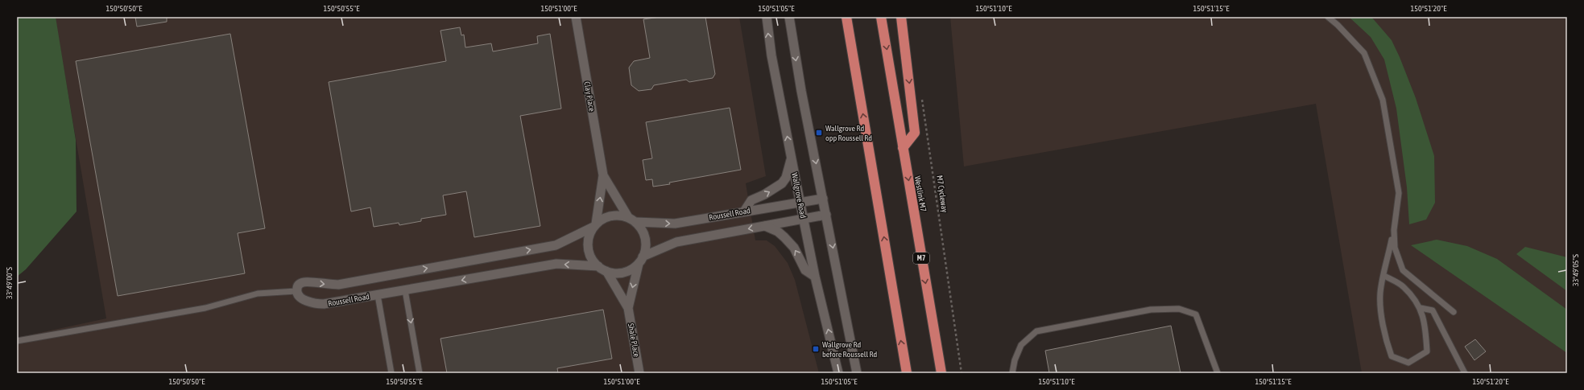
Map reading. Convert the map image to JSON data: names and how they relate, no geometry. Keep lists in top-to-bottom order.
{
  "streets": {
    "highway": ["Westlink M7", "M7"],
    "street": [
      "Clay Place",
      "Wallgrove Road",
      "Roussell Road",
      "Shale Place"
    ],
    "path": ["M7 Cycleway"]
  },
  "crossings": [
    ["Clay Place", "Roussell Road"],
    ["Clay Place", "Shale Place"],
    ["Wallgrove Road", "Roussell Road"],
    ["Roussell Road", "Shale Place"]
  ],
  "places": {
    "transit": ["Wallgrove Rd opp Roussell Rd", "Wallgrove Rd before Roussell Rd"]
  },
  "coordinates": [
    "150°50'50\"E",
    "150°50'55\"E",
    "150°51'00\"E",
    "150°51'05\"E",
    "150°51'10\"E",
    "150°51'15\"E",
    "150°51'20\"E",
    "33°49'05\"S",
    "33°49'00\"S"
  ]
}
